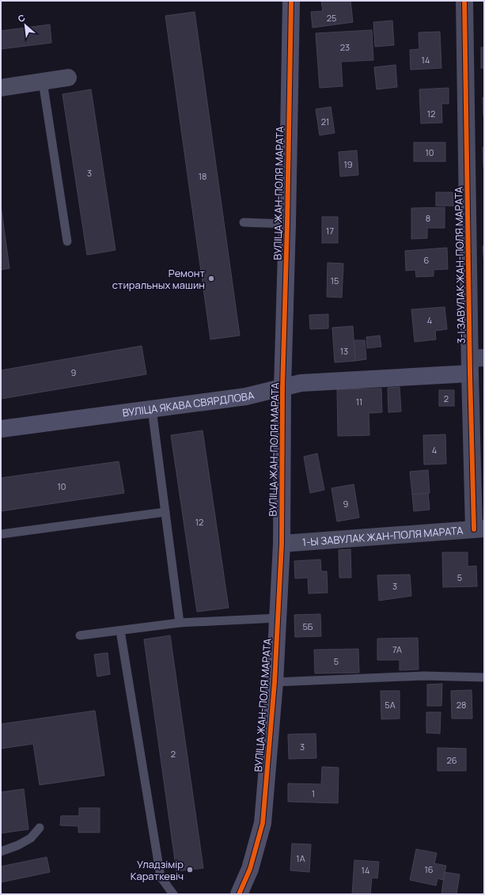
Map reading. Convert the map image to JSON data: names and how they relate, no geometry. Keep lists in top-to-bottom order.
{
  "streets": {
    "street": [
      "ВУЛІЦА ЖАН-ПОЛЯ МАРАТА",
      "3-І ЗАВУЛАК ЖАН-ПОЛЯ МАРАТА",
      "ВУЛІЦА ЯКАВА СВЯРДЛОВА",
      "1-Ы ЗАВУЛАК ЖАН-ПОЛЯ МАРАТА"
    ]
  },
  "crossings": [
    ["ВУЛІЦА ЖАН-ПОЛЯ МАРАТА", "ВУЛІЦА ЯКАВА СВЯРДЛОВА"],
    ["ВУЛІЦА ЖАН-ПОЛЯ МАРАТА", "1-Ы ЗАВУЛАК ЖАН-ПОЛЯ МАРАТА"],
    ["3-І ЗАВУЛАК ЖАН-ПОЛЯ МАРАТА", "ВУЛІЦА ЯКАВА СВЯРДЛОВА"],
    ["3-І ЗАВУЛАК ЖАН-ПОЛЯ МАРАТА", "1-Ы ЗАВУЛАК ЖАН-ПОЛЯ МАРАТА"]
  ],
  "places": ["Ремонт стиральных машин", "Уладзімір Караткевіч"],
  "house_numbers": [
    "25",
    "23",
    "14",
    "12",
    "21",
    "10",
    "19",
    "3",
    "18",
    "8",
    "17",
    "6",
    "15",
    "4",
    "13",
    "9",
    "2",
    "11",
    "4",
    "10",
    "9",
    "12",
    "5",
    "3",
    "5Б",
    "7А",
    "5",
    "5А",
    "28",
    "3",
    "2",
    "26",
    "1",
    "1А",
    "16",
    "14"
  ],
  "north": "top left"
}
